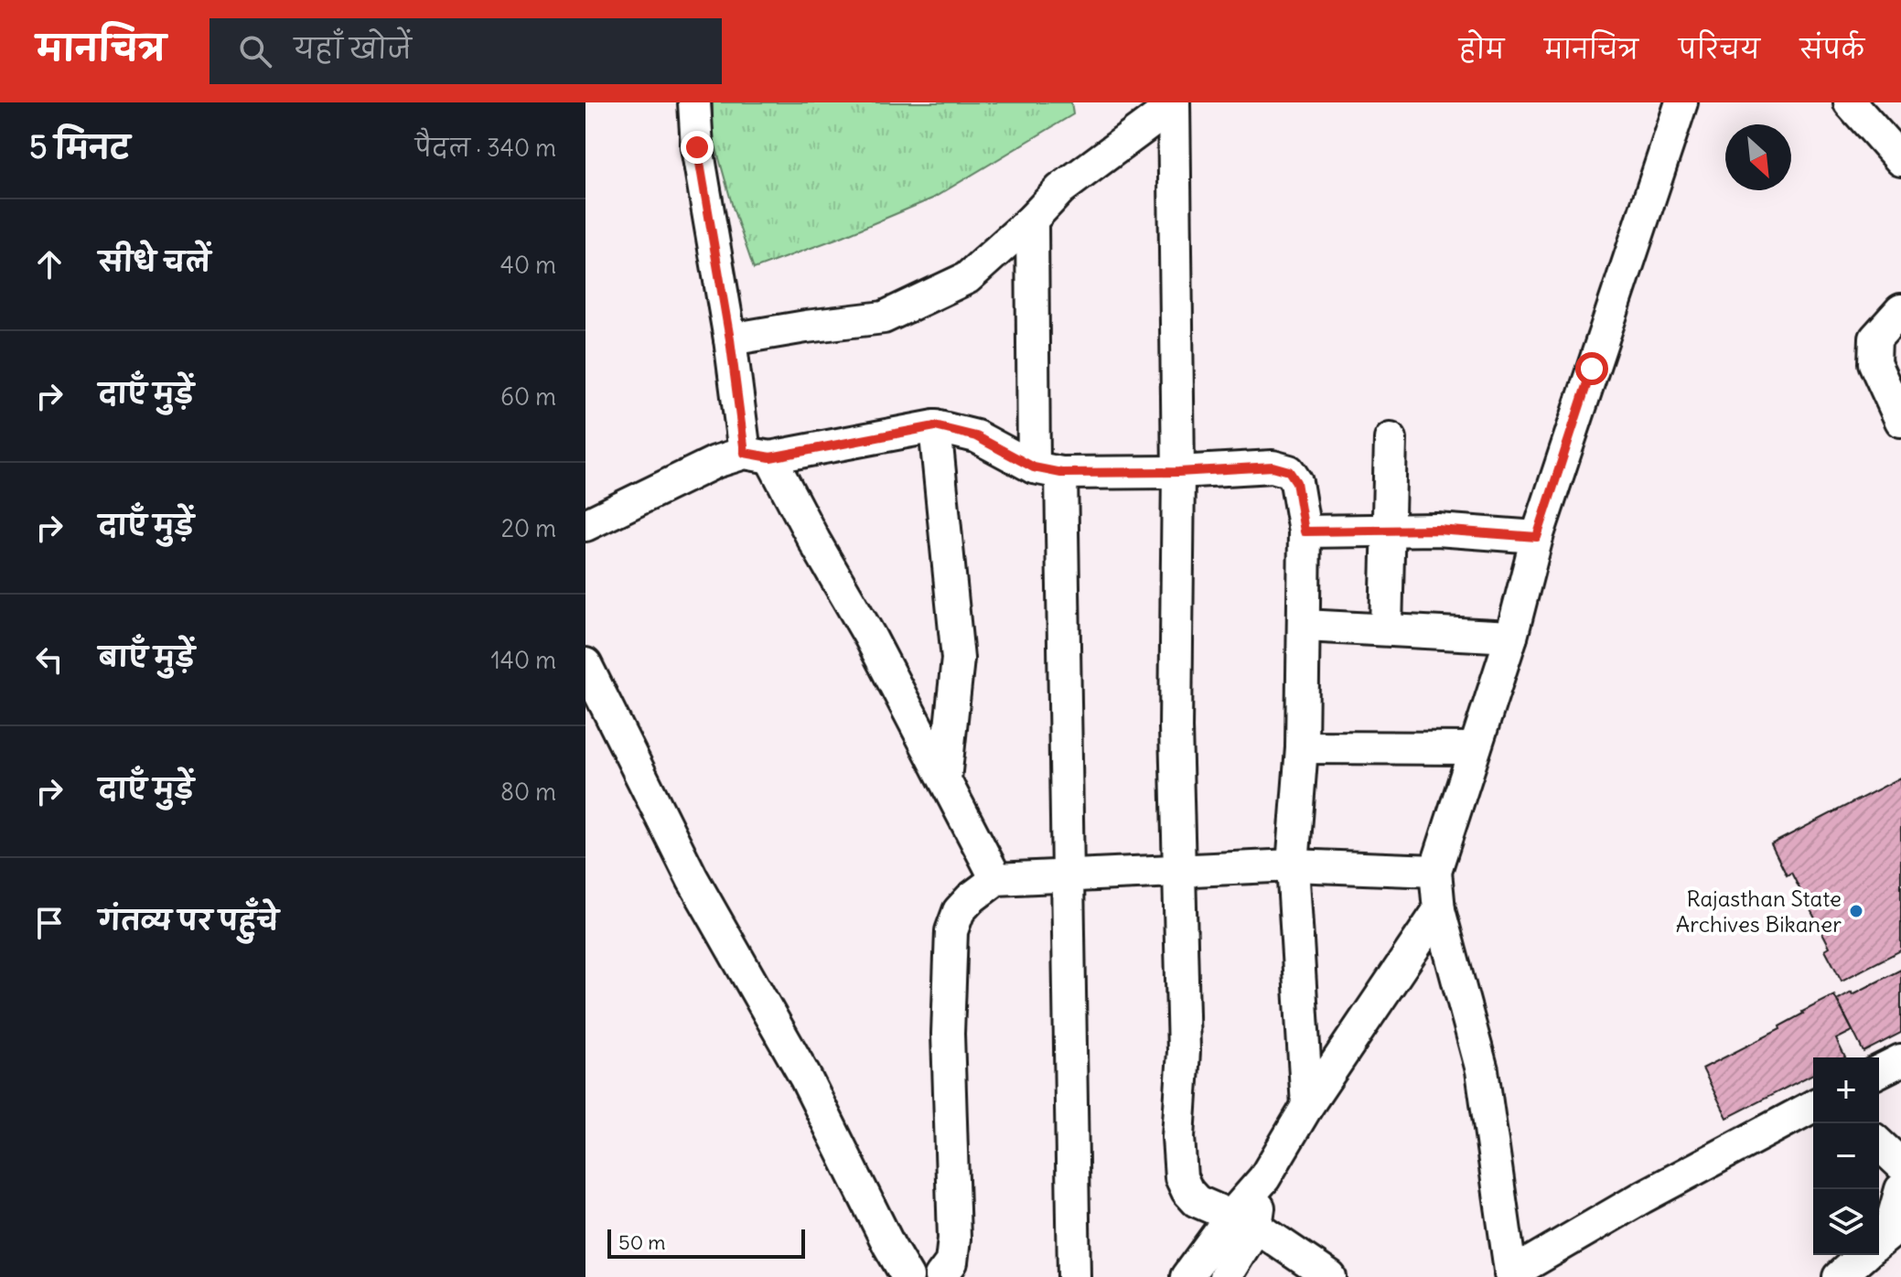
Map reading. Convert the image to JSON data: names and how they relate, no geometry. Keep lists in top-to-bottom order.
{
  "places": ["Rajasthan State Archives Bikaner"],
  "scale_bar": "50 m",
  "north": "bottom right",
  "page": {
    "header": "मानचित्र",
    "search": "यहाँ खोजें",
    "nav": [
      "होम",
      "मानचित्र",
      "परिचय",
      "संपर्क"
    ],
    "heading": ["5 मिनट", "पैदल · 340 m"],
    "list": [
      ["सीधे चलें", "40 m"],
      ["दाएँ मुड़ें", "60 m"],
      ["दाएँ मुड़ें", "20 m"],
      ["बाएँ मुड़ें", "140 m"],
      ["दाएँ मुड़ें", "80 m"],
      "गंतव्य पर पहुँचे"
    ],
    "map_buttons": ["+", "−"],
    "scale": "50 m"
  }
}
